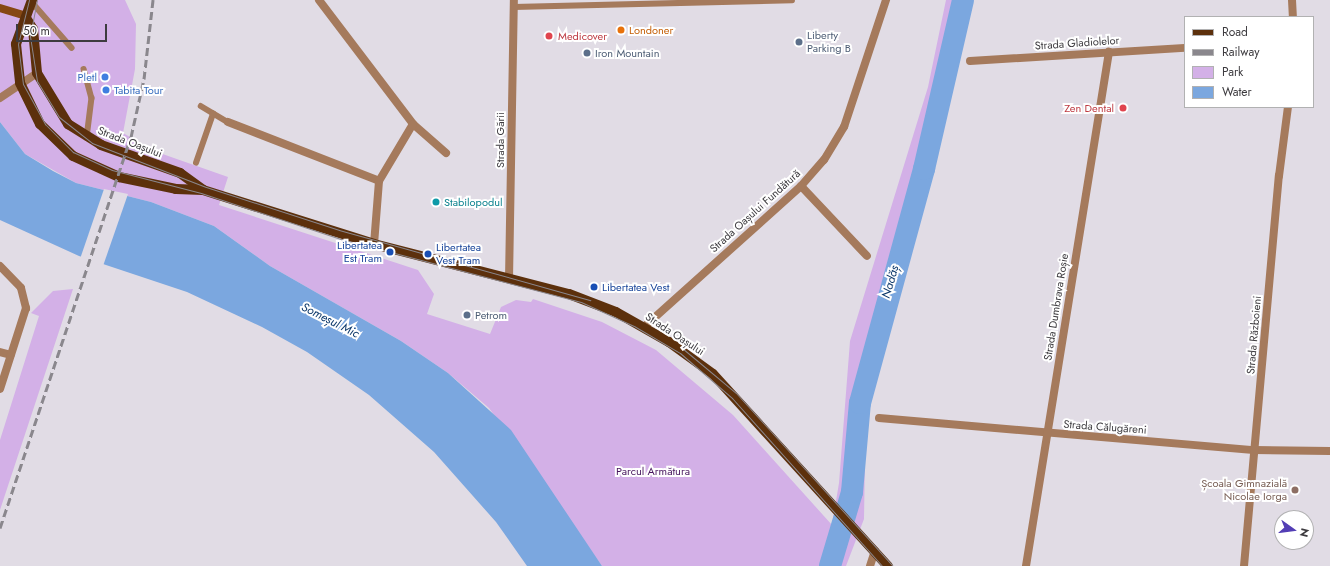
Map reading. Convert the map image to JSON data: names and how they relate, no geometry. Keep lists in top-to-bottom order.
{
  "streets": {
    "main road": ["Strada Oașului"],
    "street": [
      "Strada Gladiolelor",
      "Strada Gării",
      "Strada Oașului Fundătură",
      "Strada Dumbrava Roșie",
      "Strada Războieni",
      "Strada Călugăreni"
    ]
  },
  "crossings": [
    ["Strada Gladiolelor", "Strada Dumbrava Roșie"],
    ["Strada Gării", "Strada Oașului"],
    ["Strada Oașului", "Strada Oașului Fundătură"],
    ["Strada Dumbrava Roșie", "Strada Călugăreni"],
    ["Strada Războieni", "Strada Călugăreni"]
  ],
  "water": ["Nadăș", "Someșul Mic"],
  "parks": ["Parcul Armătura"],
  "places": [
    "Londoner",
    "Medicover",
    "Liberty Parking B",
    "Iron Mountain",
    "Pletl",
    "Tabita Tour",
    "Zen Dental",
    "Stabilopodul",
    "Libertatea Est Tram",
    "Libertatea Vest Tram",
    "Libertatea Vest",
    "Petrom",
    "Școala Gimnazială Nicolae Iorga"
  ],
  "legend": [
    "Road",
    "Railway",
    "Park",
    "Water"
  ],
  "scale_bar": "50 m",
  "north": "right"
}
